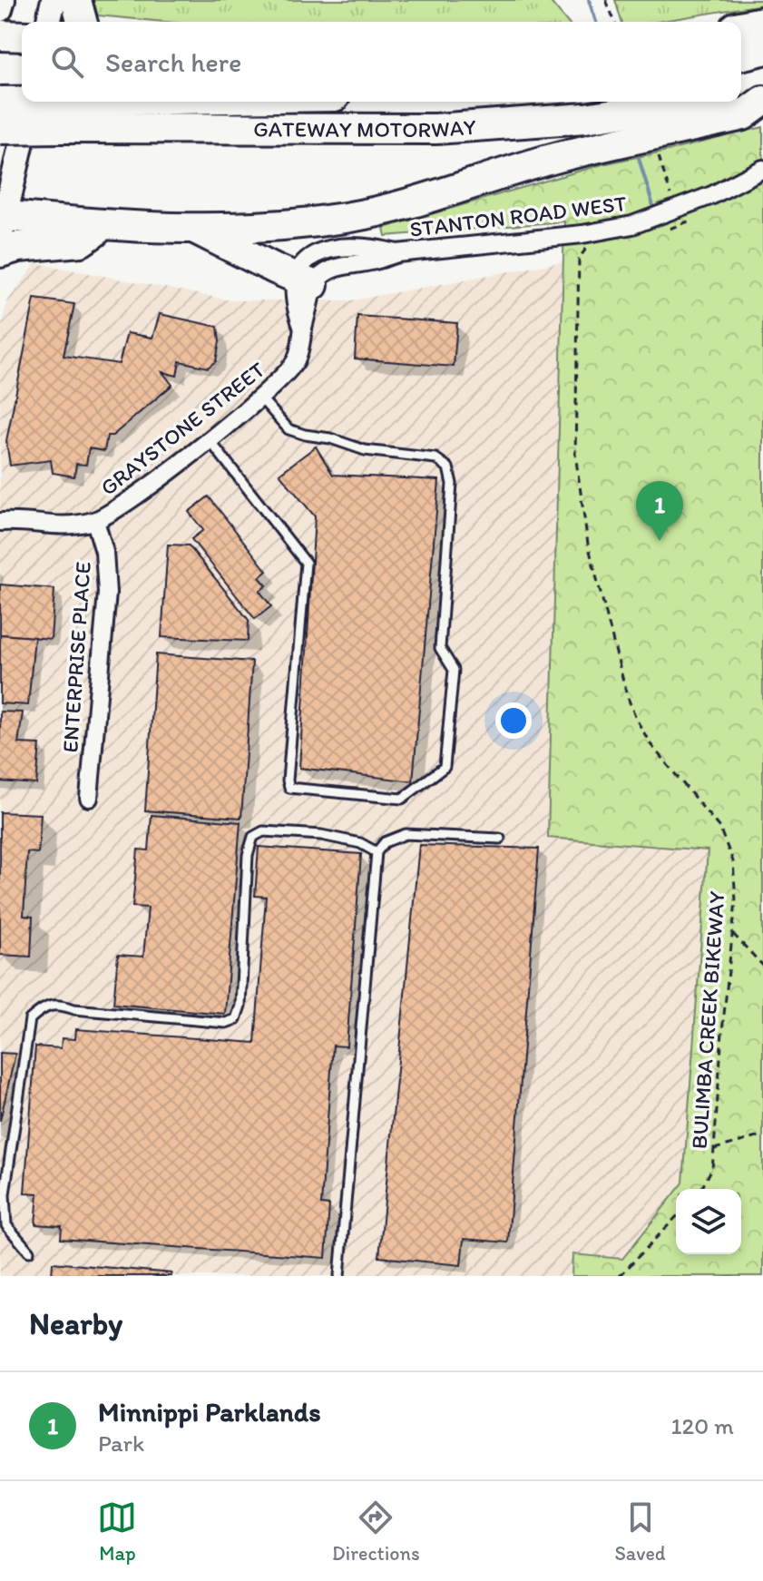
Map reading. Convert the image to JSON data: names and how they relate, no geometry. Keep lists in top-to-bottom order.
{
  "streets": {
    "highway": ["GATEWAY MOTORWAY"],
    "street": ["STANTON ROAD WEST", "GRAYSTONE STREET", "ENTERPRISE PLACE"],
    "path": ["BULIMBA CREEK BIKEWAY"]
  },
  "crossings": [
    ["STANTON ROAD WEST", "GRAYSTONE STREET"],
    ["GRAYSTONE STREET", "ENTERPRISE PLACE"]
  ],
  "page": {
    "search": "Search here",
    "pins": "1",
    "heading": "Nearby",
    "list": [
      {
        "mark": "1",
        "name": "Minnippi Parklands",
        "note": "Park",
        "value": "120 m"
      }
    ],
    "nav": ["Map", "Directions", "Saved"]
  }
}
